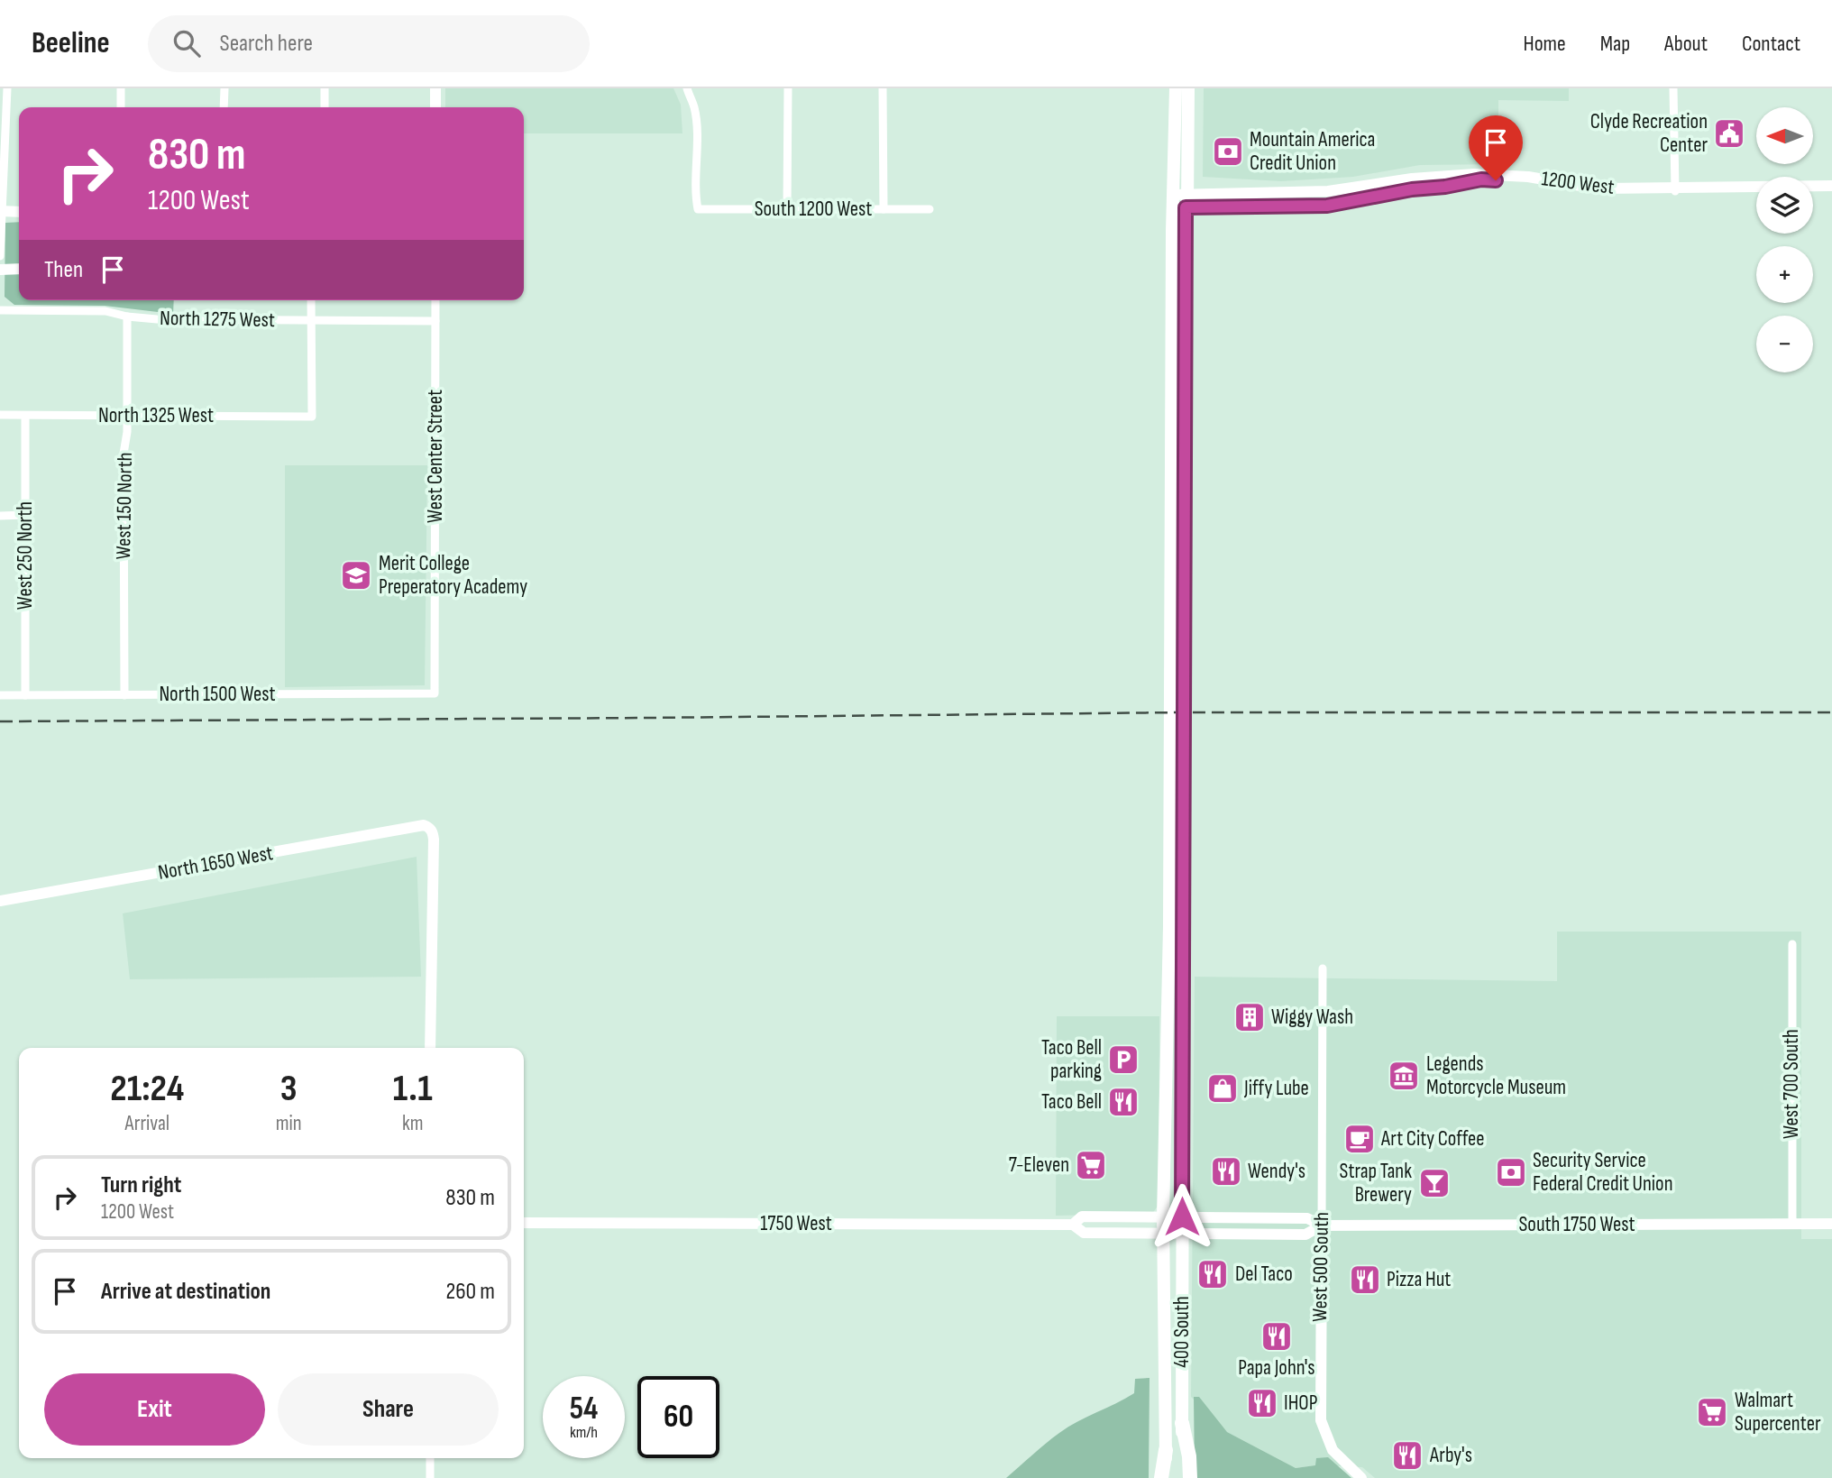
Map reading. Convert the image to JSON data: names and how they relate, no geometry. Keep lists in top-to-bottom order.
{
  "streets": {
    "main road": ["400 South"],
    "street": [
      "1200 West",
      "South 1200 West",
      "North 1275 West",
      "North 1325 West",
      "West Center Street",
      "West 150 North",
      "West 250 North",
      "North 1500 West",
      "North 1650 West",
      "West 700 South",
      "1750 West",
      "South 1750 West",
      "West 500 South"
    ]
  },
  "crossings": [
    ["1200 West", "400 South"],
    ["North 1275 West", "North 1325 West"],
    ["North 1275 West", "West Center Street"],
    ["North 1275 West", "West 150 North"],
    ["North 1325 West", "West 150 North"],
    ["North 1325 West", "West 250 North"],
    ["West Center Street", "North 1500 West"],
    ["West 150 North", "North 1500 West"],
    ["West 250 North", "North 1500 West"],
    ["West 700 South", "South 1750 West"],
    ["1750 West", "South 1750 West"],
    ["1750 West", "West 500 South"],
    ["1750 West", "400 South"],
    ["South 1750 West", "West 500 South"]
  ],
  "places": {
    "public building": ["Clyde Recreation Center"],
    "bank": ["Mountain America Credit Union", "Security Service Federal Credit Union"],
    "school or university": ["Merit College Preperatory Academy"],
    "building": ["Wiggy Wash"],
    "parking": ["Taco Bell parking"],
    "museum": ["Legends Motorcycle Museum"],
    "shop": ["Jiffy Lube"],
    "restaurant": [
      "Taco Bell",
      "Wendy's",
      "Del Taco",
      "Pizza Hut",
      "Papa John's",
      "IHOP",
      "Arby's"
    ],
    "cafe": ["Art City Coffee"],
    "supermarket": ["7-Eleven", "Walmart Supercenter"],
    "bar": ["Strap Tank Brewery"]
  },
  "north": "left",
  "page": {
    "header": "Beeline",
    "search": "Search here",
    "nav": [
      "Home",
      "Map",
      "About",
      "Contact"
    ],
    "map_buttons": ["+", "−"],
    "turn": ["830 m", "1200 West"],
    "then": "Then",
    "eta": [
      "21:24",
      "Arrival",
      "3",
      "min",
      "1.1",
      "km"
    ],
    "list": [
      {
        "name": "Turn right",
        "note": "1200 West",
        "value": "830 m"
      },
      {
        "name": "Arrive at destination",
        "value": "260 m"
      }
    ],
    "buttons": ["Exit", "Share"],
    "speed": "54 km/h",
    "limit": "60"
  }
}
